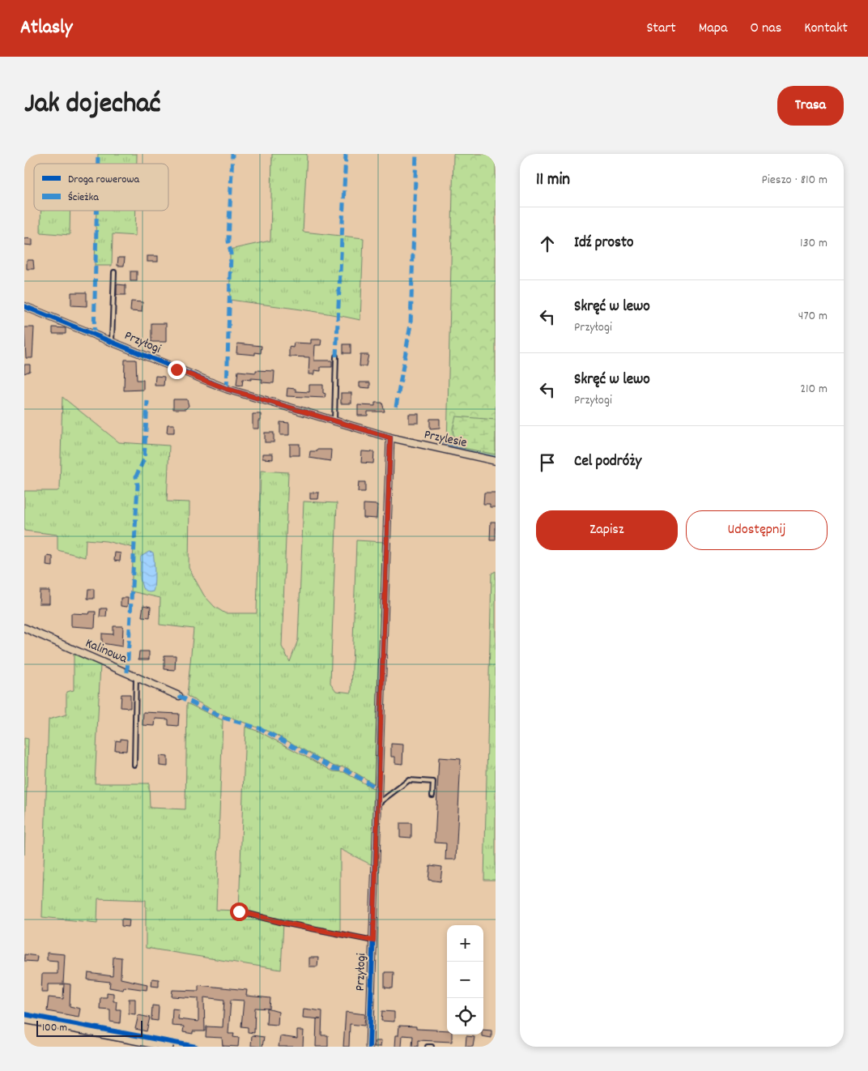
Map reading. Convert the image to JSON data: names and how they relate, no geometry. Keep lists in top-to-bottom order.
{
  "streets": {
    "street": ["Przyłogi", "Przylesie", "Kalinowa"]
  },
  "crossings": [
    ["Przyłogi", "Przylesie"]
  ],
  "legend": ["Droga rowerowa", "Ścieżka"],
  "scale_bar": "100 m",
  "page": {
    "header": "Atlasly",
    "nav": [
      "Start",
      "Mapa",
      "O nas",
      "Kontakt"
    ],
    "title": "Jak dojechać",
    "buttons": [
      "Trasa",
      ["Zapisz", "Udostępnij"]
    ],
    "heading": ["11 min", "Pieszo · 810 m"],
    "list": [
      ["Idź prosto", "130 m"],
      ["Skręć w lewo", "Przyłogi", "470 m"],
      ["Skręć w lewo", "Przyłogi", "210 m"],
      "Cel podróży"
    ],
    "map_buttons": ["+", "−"],
    "scale": "100 m"
  }
}
